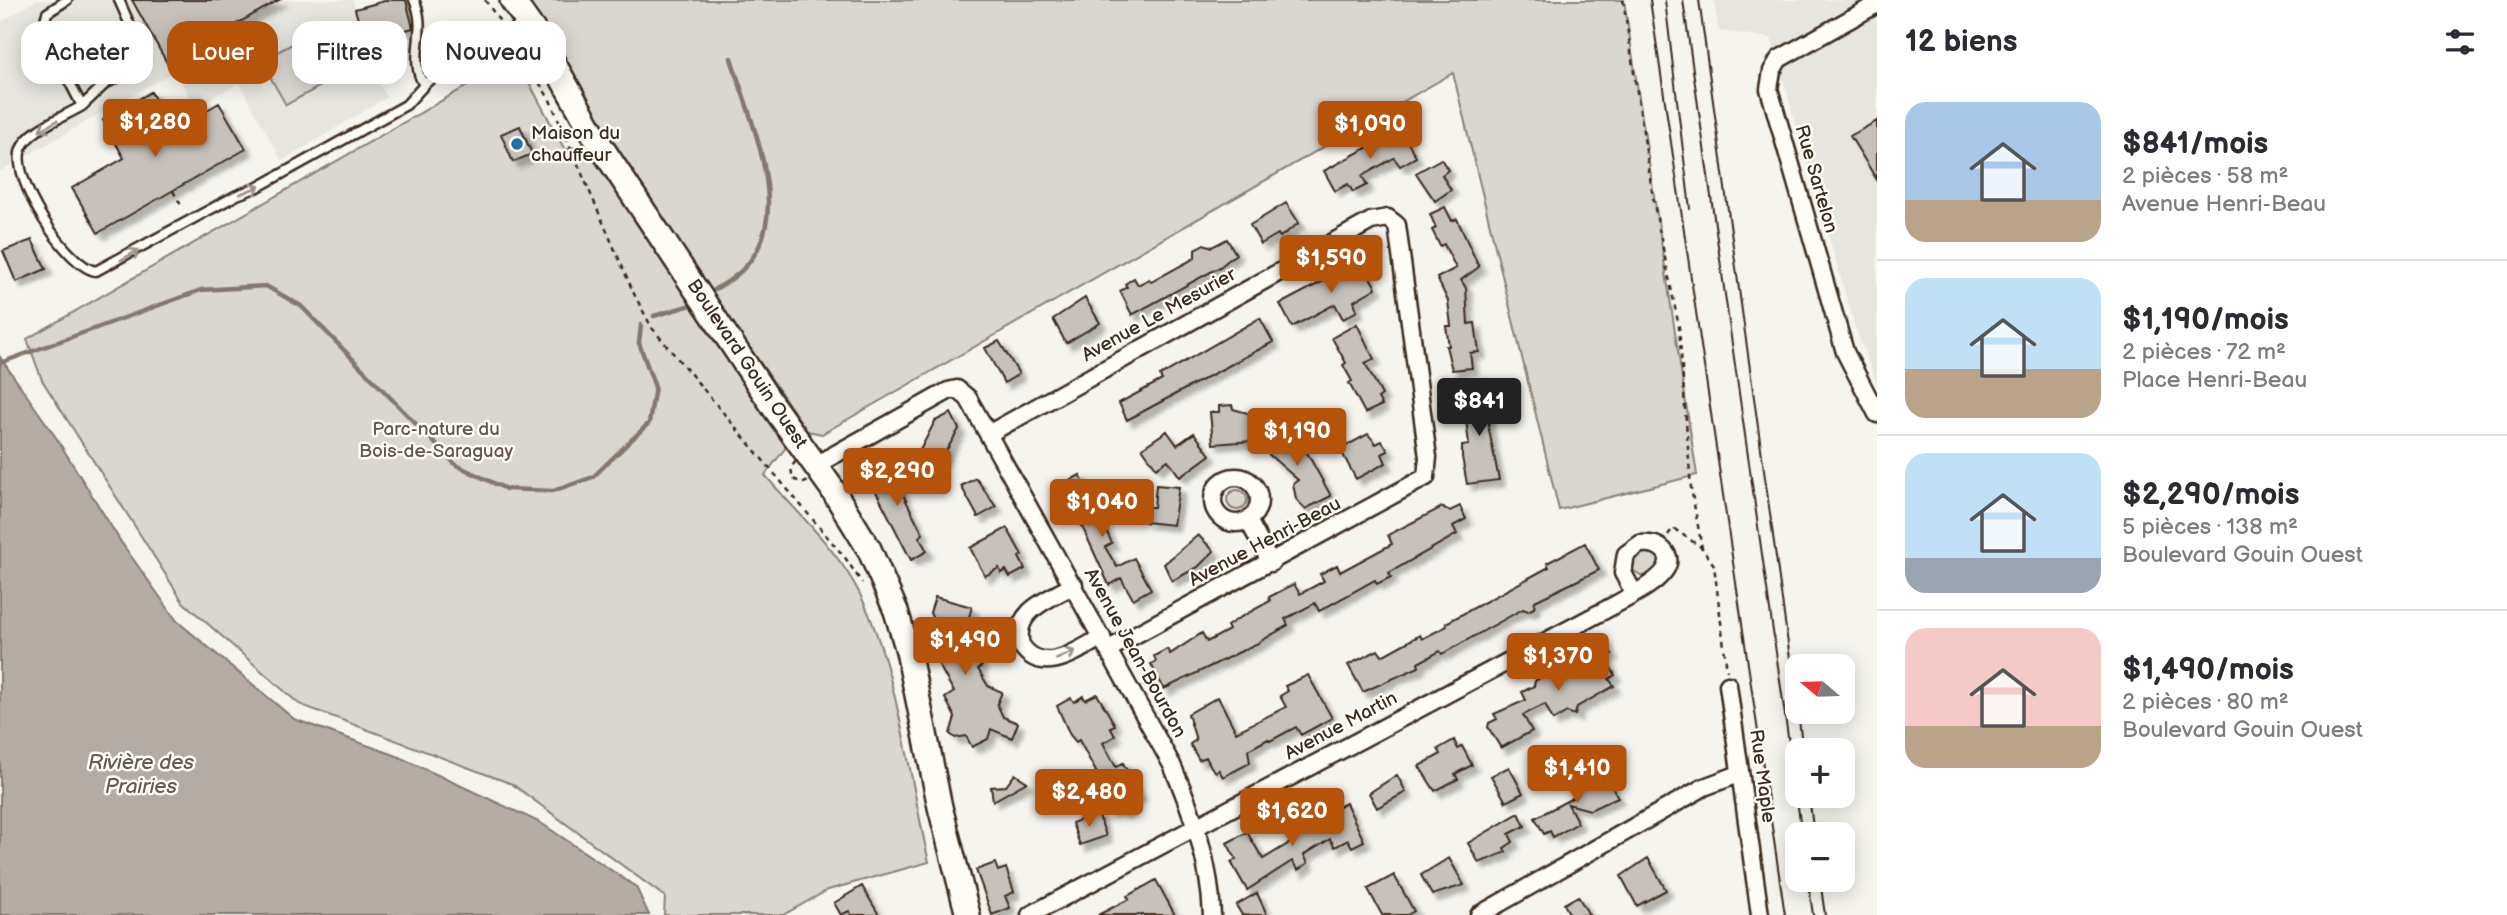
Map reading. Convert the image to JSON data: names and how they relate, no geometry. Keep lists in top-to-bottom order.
{
  "streets": {
    "street": [
      "Rue Sartelon",
      "Avenue Le Mesurier",
      "Boulevard Gouin Ouest",
      "Avenue Henri-Beau",
      "Avenue Jean-Bourdon",
      "Avenue Martin",
      "Rue Maple"
    ]
  },
  "crossings": [
    ["Avenue Le Mesurier", "Avenue Henri-Beau"],
    ["Avenue Le Mesurier", "Avenue Jean-Bourdon"],
    ["Boulevard Gouin Ouest", "Avenue Jean-Bourdon"],
    ["Avenue Henri-Beau", "Avenue Jean-Bourdon"],
    ["Avenue Jean-Bourdon", "Avenue Martin"]
  ],
  "water": ["Rivière des Prairies"],
  "parks": ["Parc-nature du Bois-de-Saraguay"],
  "places": ["Maison du chauffeur"],
  "north": "left",
  "page": {
    "heading": "12 biens",
    "chip": [
      "Acheter",
      "Louer",
      "Filtres",
      "Nouveau"
    ],
    "list": [
      {
        "name": "$841/mois",
        "note": "2 pièces · 58 m² · Avenue Henri-Beau"
      },
      {
        "name": "$1,190/mois",
        "note": "2 pièces · 72 m² · Place Henri-Beau"
      },
      {
        "name": "$2,290/mois",
        "note": "5 pièces · 138 m² · Boulevard Gouin Ouest"
      },
      {
        "name": "$1,490/mois",
        "note": "2 pièces · 80 m² · Boulevard Gouin Ouest"
      }
    ],
    "price": [
      "$1,280",
      "$1,090",
      "$1,590",
      "$841",
      "$1,190",
      "$2,290",
      "$1,040",
      "$1,490",
      "$1,370",
      "$1,410",
      "$2,480",
      "$1,620"
    ],
    "map_buttons": ["+", "−"]
  }
}
